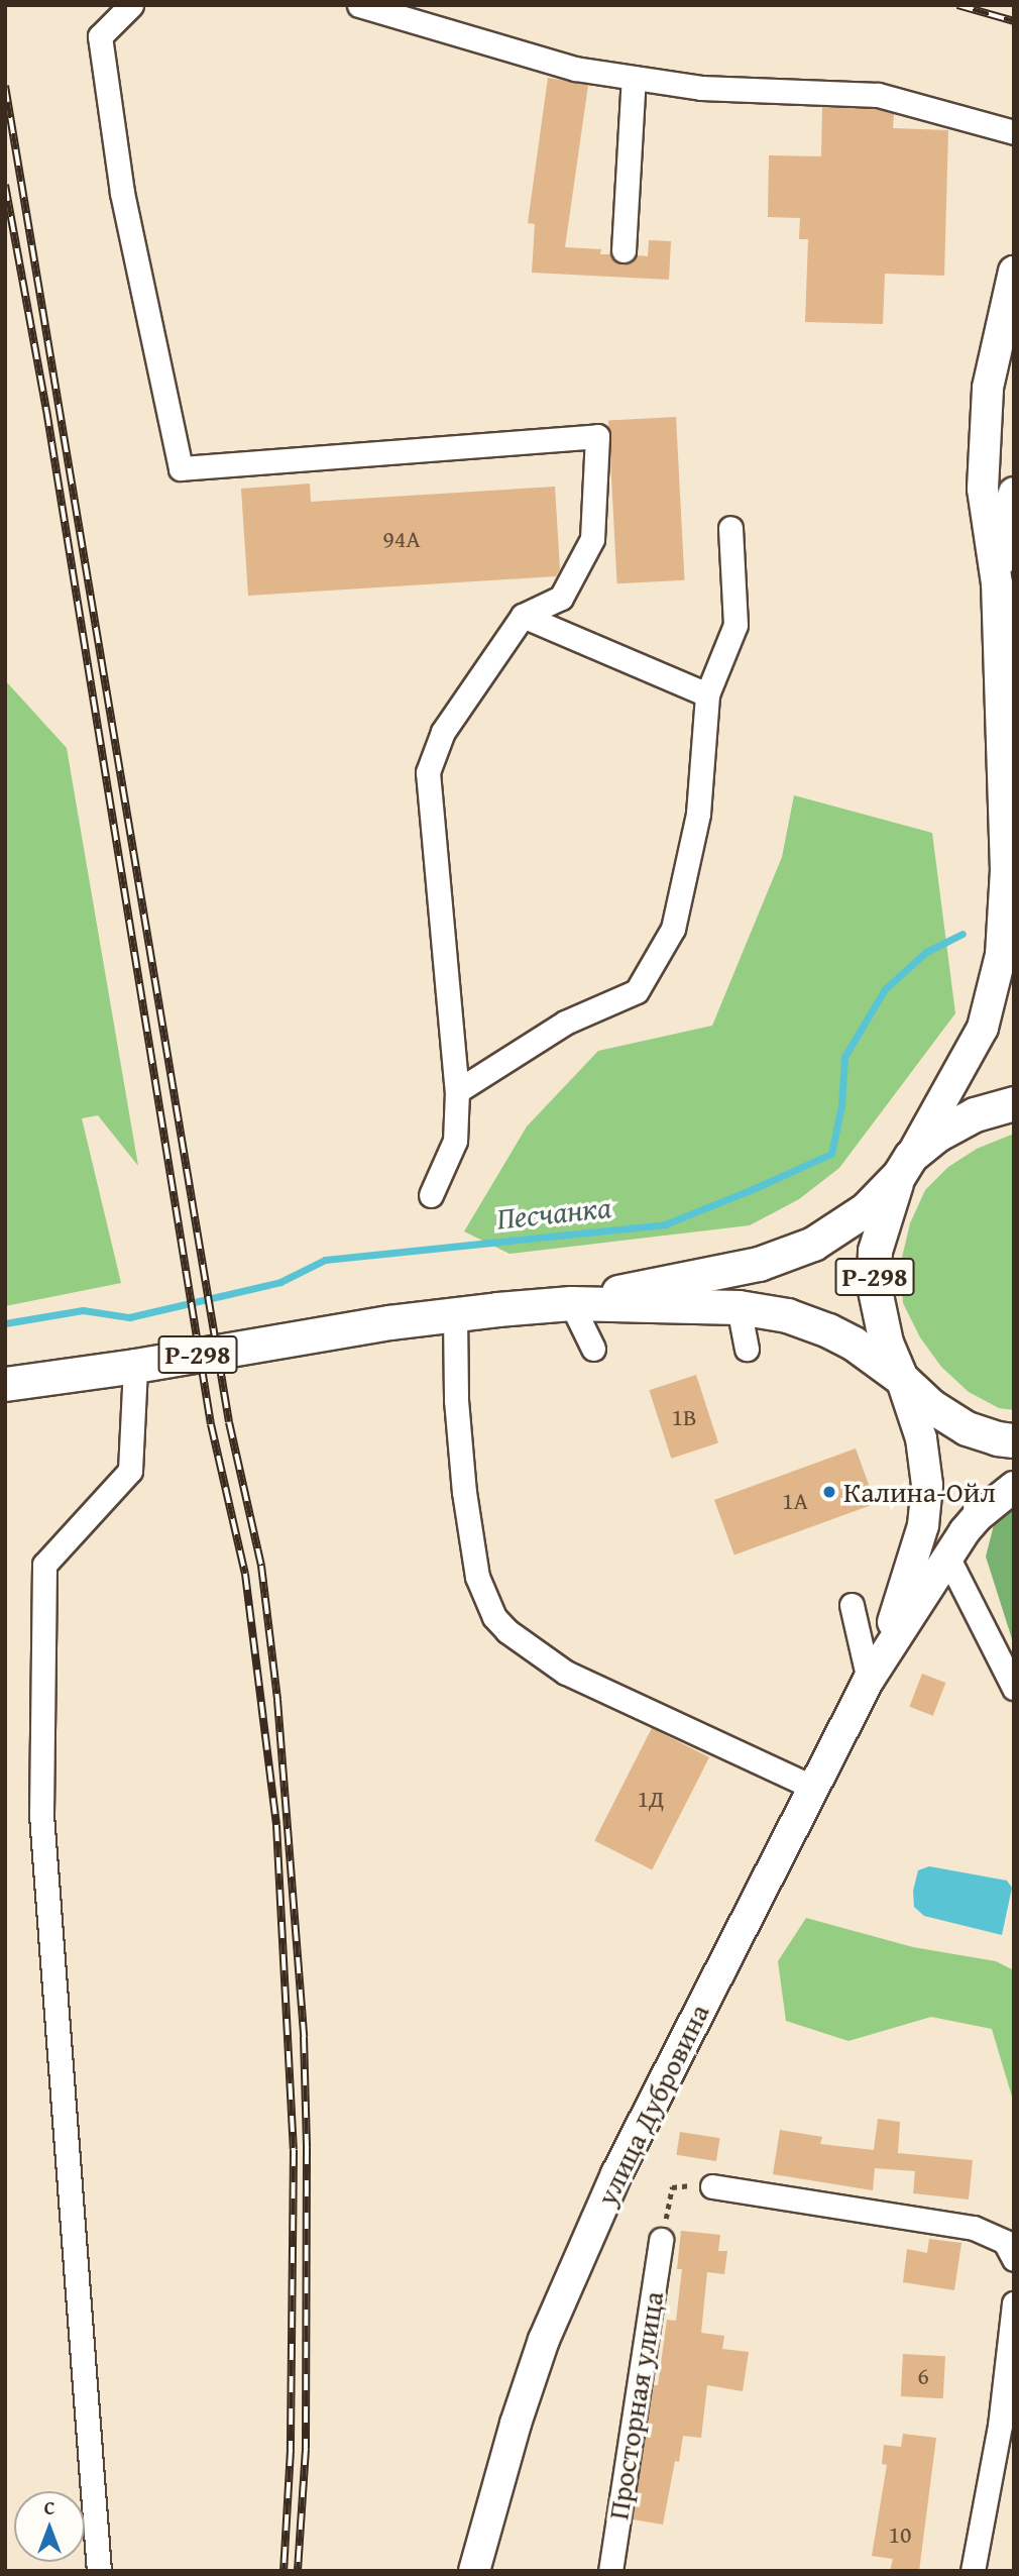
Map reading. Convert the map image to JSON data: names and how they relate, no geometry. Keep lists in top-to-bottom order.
{
  "streets": {
    "highway": ["Р-298"],
    "main road": ["улица Дубровина"],
    "street": ["Просторная улица"]
  },
  "water": ["Песчанка"],
  "places": ["Калина-Ойл"],
  "house_numbers": [
    "94А",
    "1В",
    "1А",
    "1Д",
    "6",
    "10"
  ],
  "north": "top"
}
